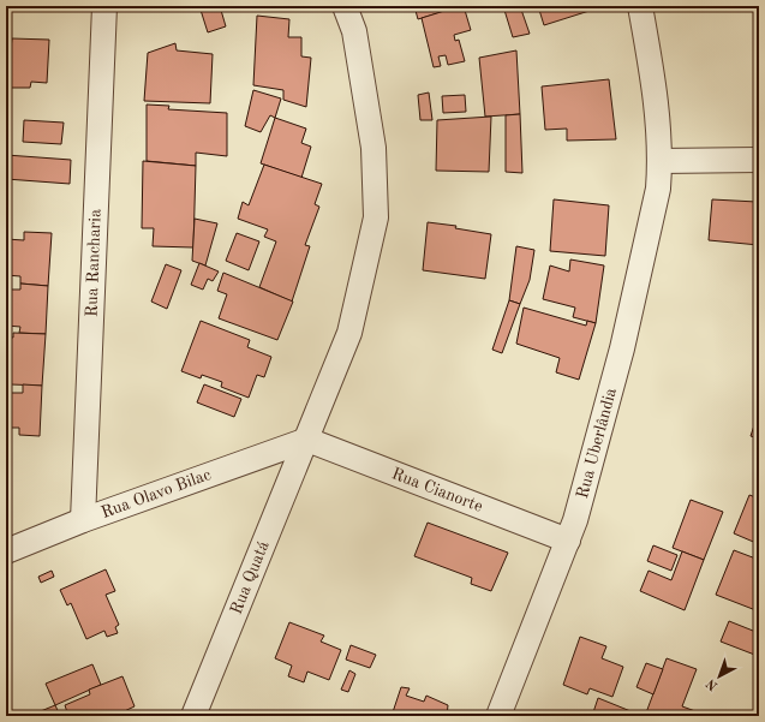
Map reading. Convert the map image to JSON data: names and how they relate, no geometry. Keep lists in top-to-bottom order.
{
  "streets": {
    "street": [
      "Rua Rancharia",
      "Rua Uberlândia",
      "Rua Cianorte",
      "Rua Olavo Bilac",
      "Rua Quatá"
    ]
  },
  "crossings": [
    ["Rua Rancharia", "Rua Olavo Bilac"],
    ["Rua Uberlândia", "Rua Cianorte"],
    ["Rua Cianorte", "Rua Olavo Bilac"],
    ["Rua Cianorte", "Rua Quatá"],
    ["Rua Olavo Bilac", "Rua Quatá"]
  ],
  "north": "bottom left"
}
